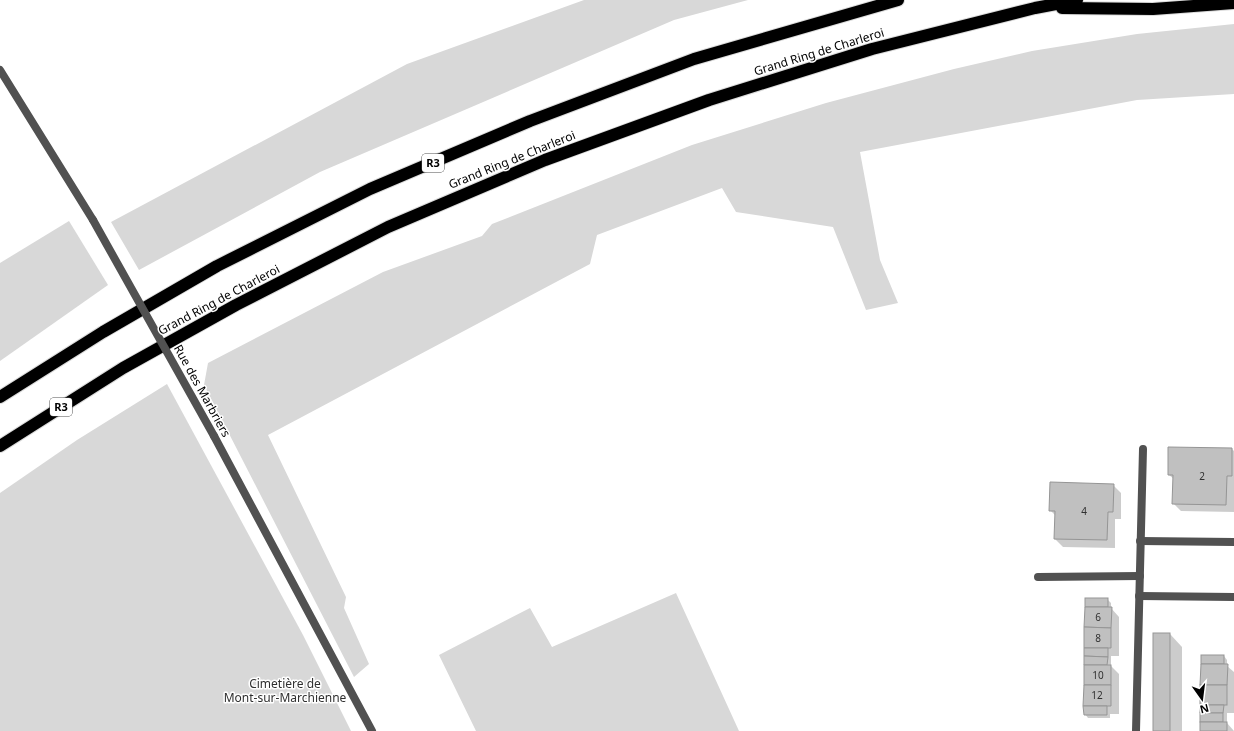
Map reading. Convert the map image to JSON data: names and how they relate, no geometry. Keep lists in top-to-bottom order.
{
  "streets": {
    "highway": ["Grand Ring de Charleroi", "R3"],
    "street": ["Rue des Marbriers"]
  },
  "parks": ["Cimetière de Mont-sur-Marchienne"],
  "house_numbers": [
    "2",
    "4",
    "6",
    "8",
    "10",
    "12"
  ],
  "north": "bottom"
}
